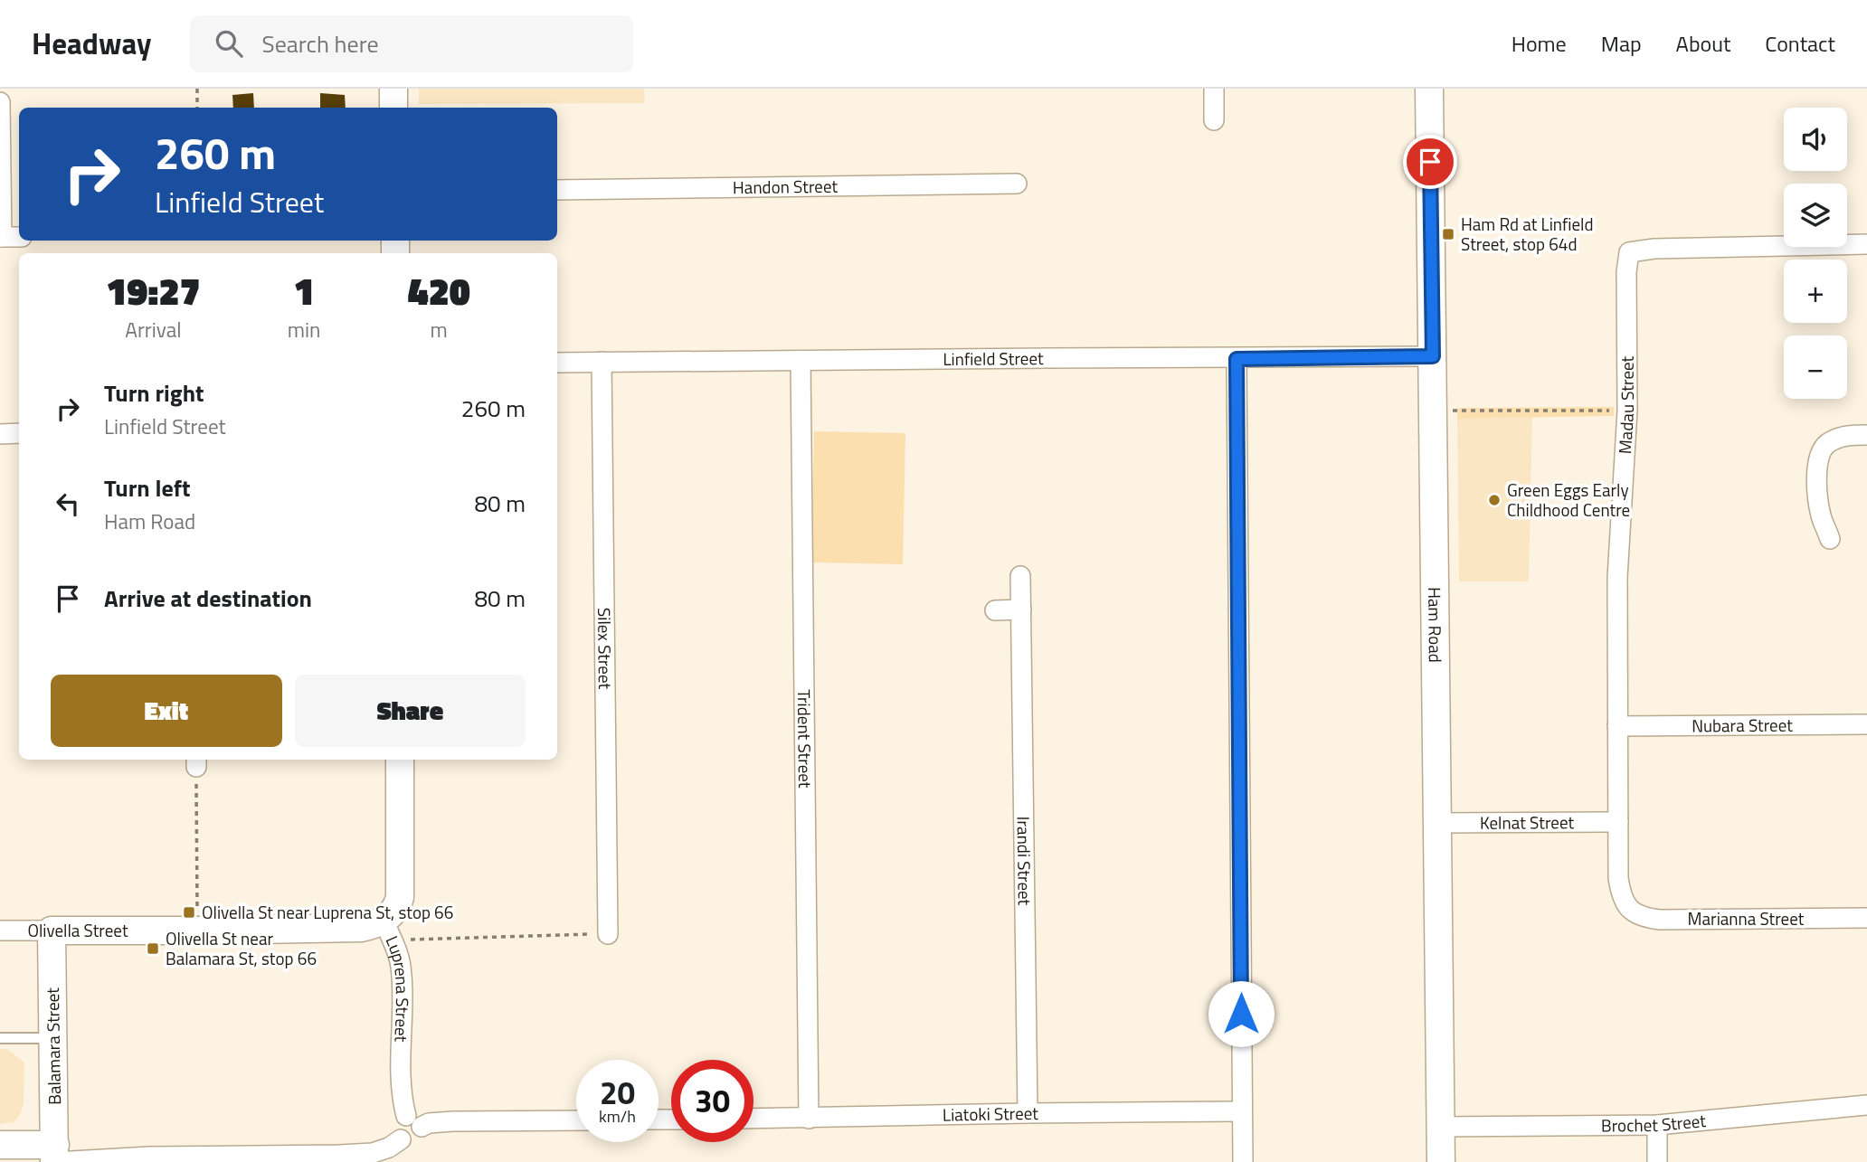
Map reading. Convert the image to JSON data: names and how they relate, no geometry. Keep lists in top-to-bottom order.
{
  "streets": {
    "street": [
      "Handon Street",
      "Linfield Street",
      "Madau Street",
      "Ham Road",
      "Silex Street",
      "Nubara Street",
      "Trident Street",
      "Kelnat Street",
      "Irandi Street",
      "Marianna Street",
      "Olivella Street",
      "Luprena Street",
      "Balamara Street",
      "Liatoki Street",
      "Brochet Street"
    ]
  },
  "crossings": [
    ["Linfield Street", "Ham Road"],
    ["Linfield Street", "Silex Street"],
    ["Linfield Street", "Trident Street"],
    ["Madau Street", "Nubara Street"],
    ["Madau Street", "Kelnat Street"],
    ["Madau Street", "Marianna Street"],
    ["Ham Road", "Kelnat Street"],
    ["Ham Road", "Brochet Street"],
    ["Trident Street", "Liatoki Street"],
    ["Irandi Street", "Liatoki Street"],
    ["Olivella Street", "Luprena Street"],
    ["Olivella Street", "Balamara Street"]
  ],
  "places": {
    "transit": ["Ham Rd at Linfield Street, stop 64d", "Olivella St near Luprena St, stop 66", "Olivella St near Balamara St, stop 66"],
    "other": ["Green Eggs Early Childhood Centre"]
  },
  "page": {
    "header": "Headway",
    "search": "Search here",
    "nav": [
      "Home",
      "Map",
      "About",
      "Contact"
    ],
    "map_buttons": ["+", "−"],
    "turn": ["260 m", "Linfield Street"],
    "eta": [
      "19:27",
      "Arrival",
      "1",
      "min",
      "420",
      "m"
    ],
    "list": [
      {
        "name": "Turn right",
        "note": "Linfield Street",
        "value": "260 m"
      },
      {
        "name": "Turn left",
        "note": "Ham Road",
        "value": "80 m"
      },
      {
        "name": "Arrive at destination",
        "value": "80 m"
      }
    ],
    "buttons": ["Exit", "Share"],
    "speed": "20 km/h",
    "limit": "30"
  }
}
